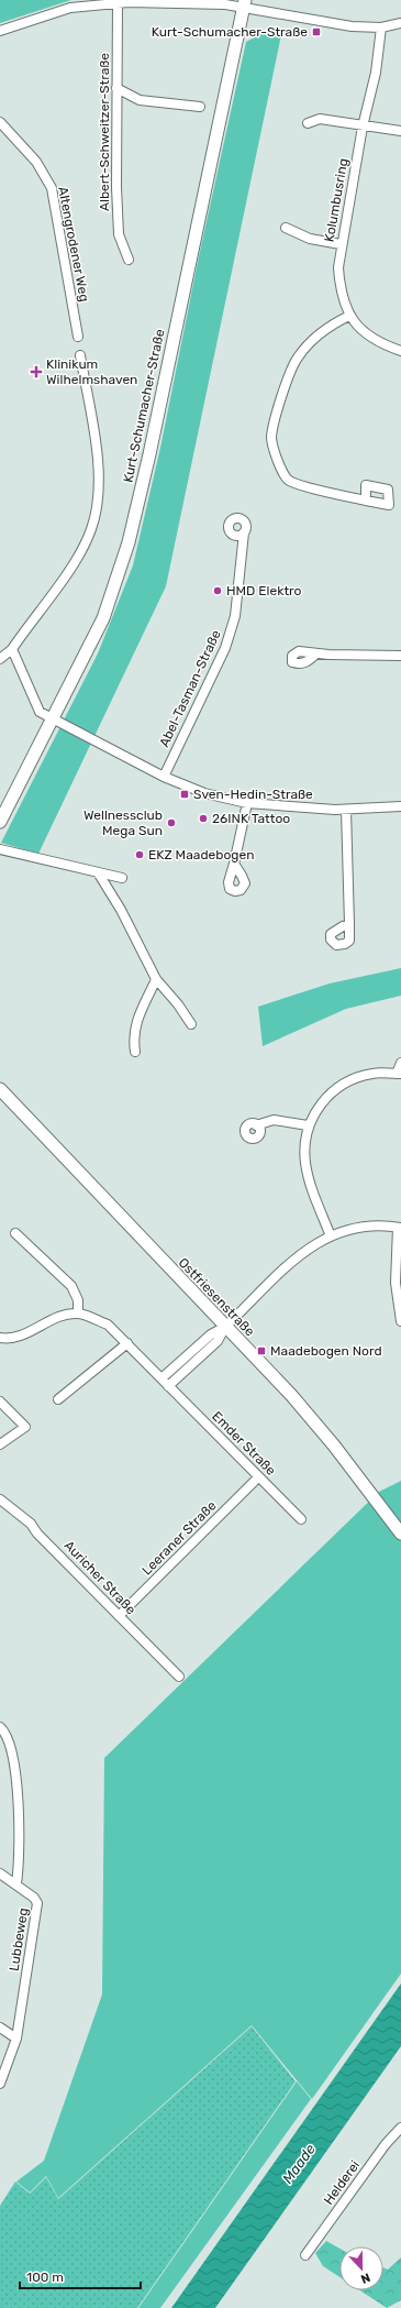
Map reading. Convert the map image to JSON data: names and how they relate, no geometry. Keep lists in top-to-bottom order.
{
  "streets": {
    "main road": ["Kurt-Schumacher-Straße", "Ostfriesenstraße"],
    "street": [
      "Albert-Schweitzer-Straße",
      "Kolumbusring",
      "Altengrodener Weg",
      "Abel-Tasman-Straße",
      "Emder Straße",
      "Leeraner Straße",
      "Auricher Straße",
      "Lubbeweg",
      "Helderei"
    ]
  },
  "crossings": [
    ["Emder Straße", "Leeraner Straße"],
    ["Leeraner Straße", "Auricher Straße"]
  ],
  "water": ["Maade"],
  "places": {
    "transit": ["Kurt-Schumacher-Straße", "Sven-Hedin-Straße", "Maadebogen Nord"],
    "health": ["Klinikum Wilhelmshaven"],
    "other": [
      "HMD Elektro",
      "26INK Tattoo",
      "Wellnessclub Mega Sun",
      "EKZ Maadebogen"
    ]
  },
  "scale_bar": "100 m",
  "north": "bottom"
}
